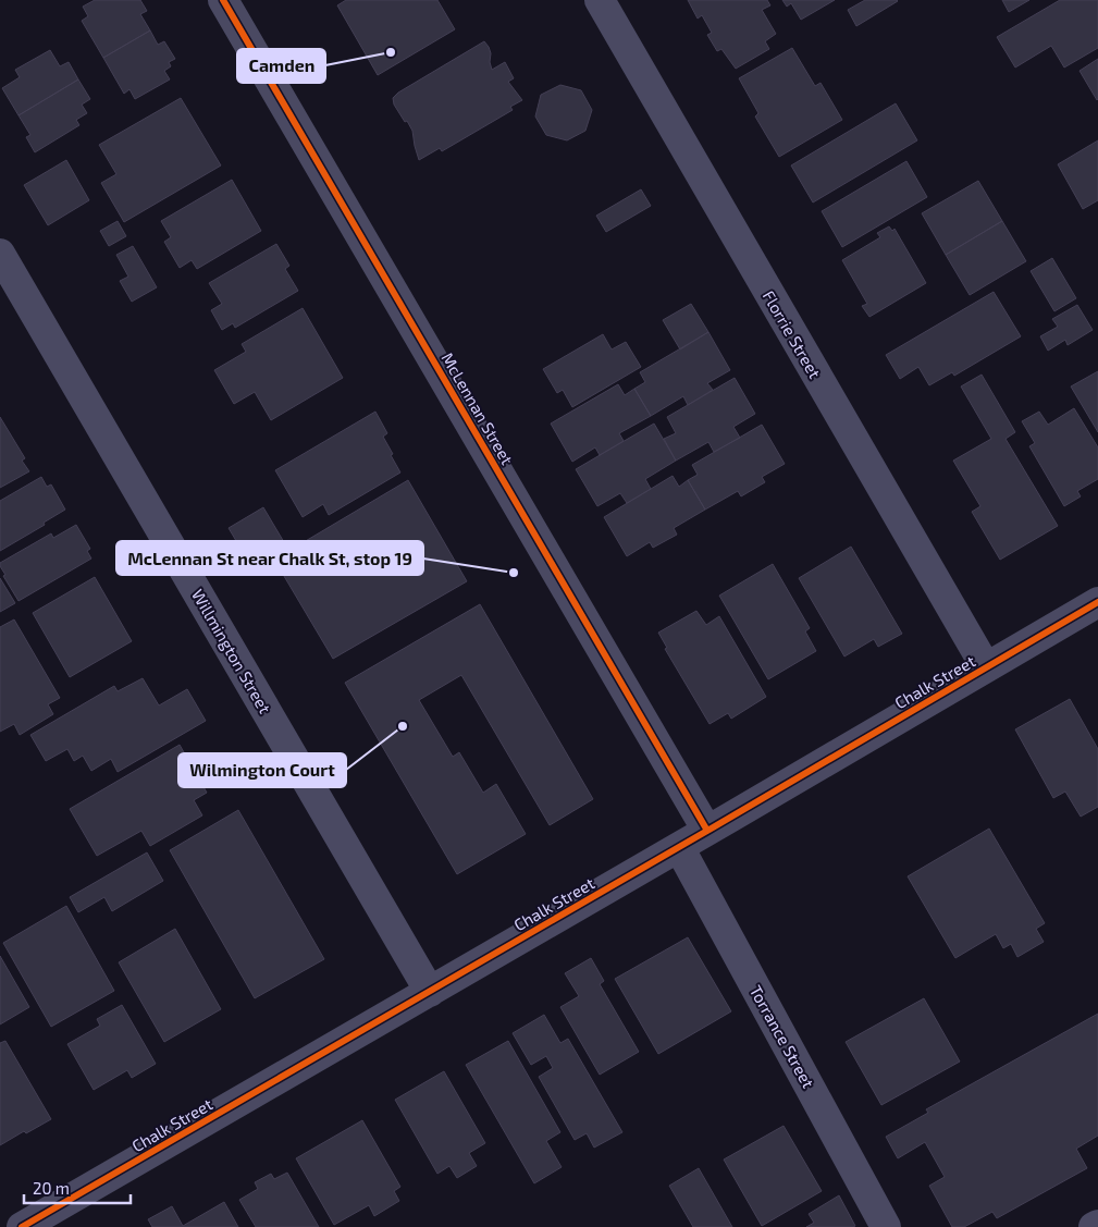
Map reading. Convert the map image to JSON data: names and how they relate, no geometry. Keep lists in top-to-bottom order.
{
  "streets": {
    "street": [
      "Florrie Street",
      "McLennan Street",
      "Willmington Street",
      "Chalk Street",
      "Torrance Street"
    ]
  },
  "crossings": [
    ["Florrie Street", "Chalk Street"],
    ["McLennan Street", "Chalk Street"],
    ["Willmington Street", "Chalk Street"],
    ["Chalk Street", "Torrance Street"]
  ],
  "places": ["Camden", "McLennan St near Chalk St, stop 19", "Wilmington Court"],
  "scale_bar": "20 m"
}
